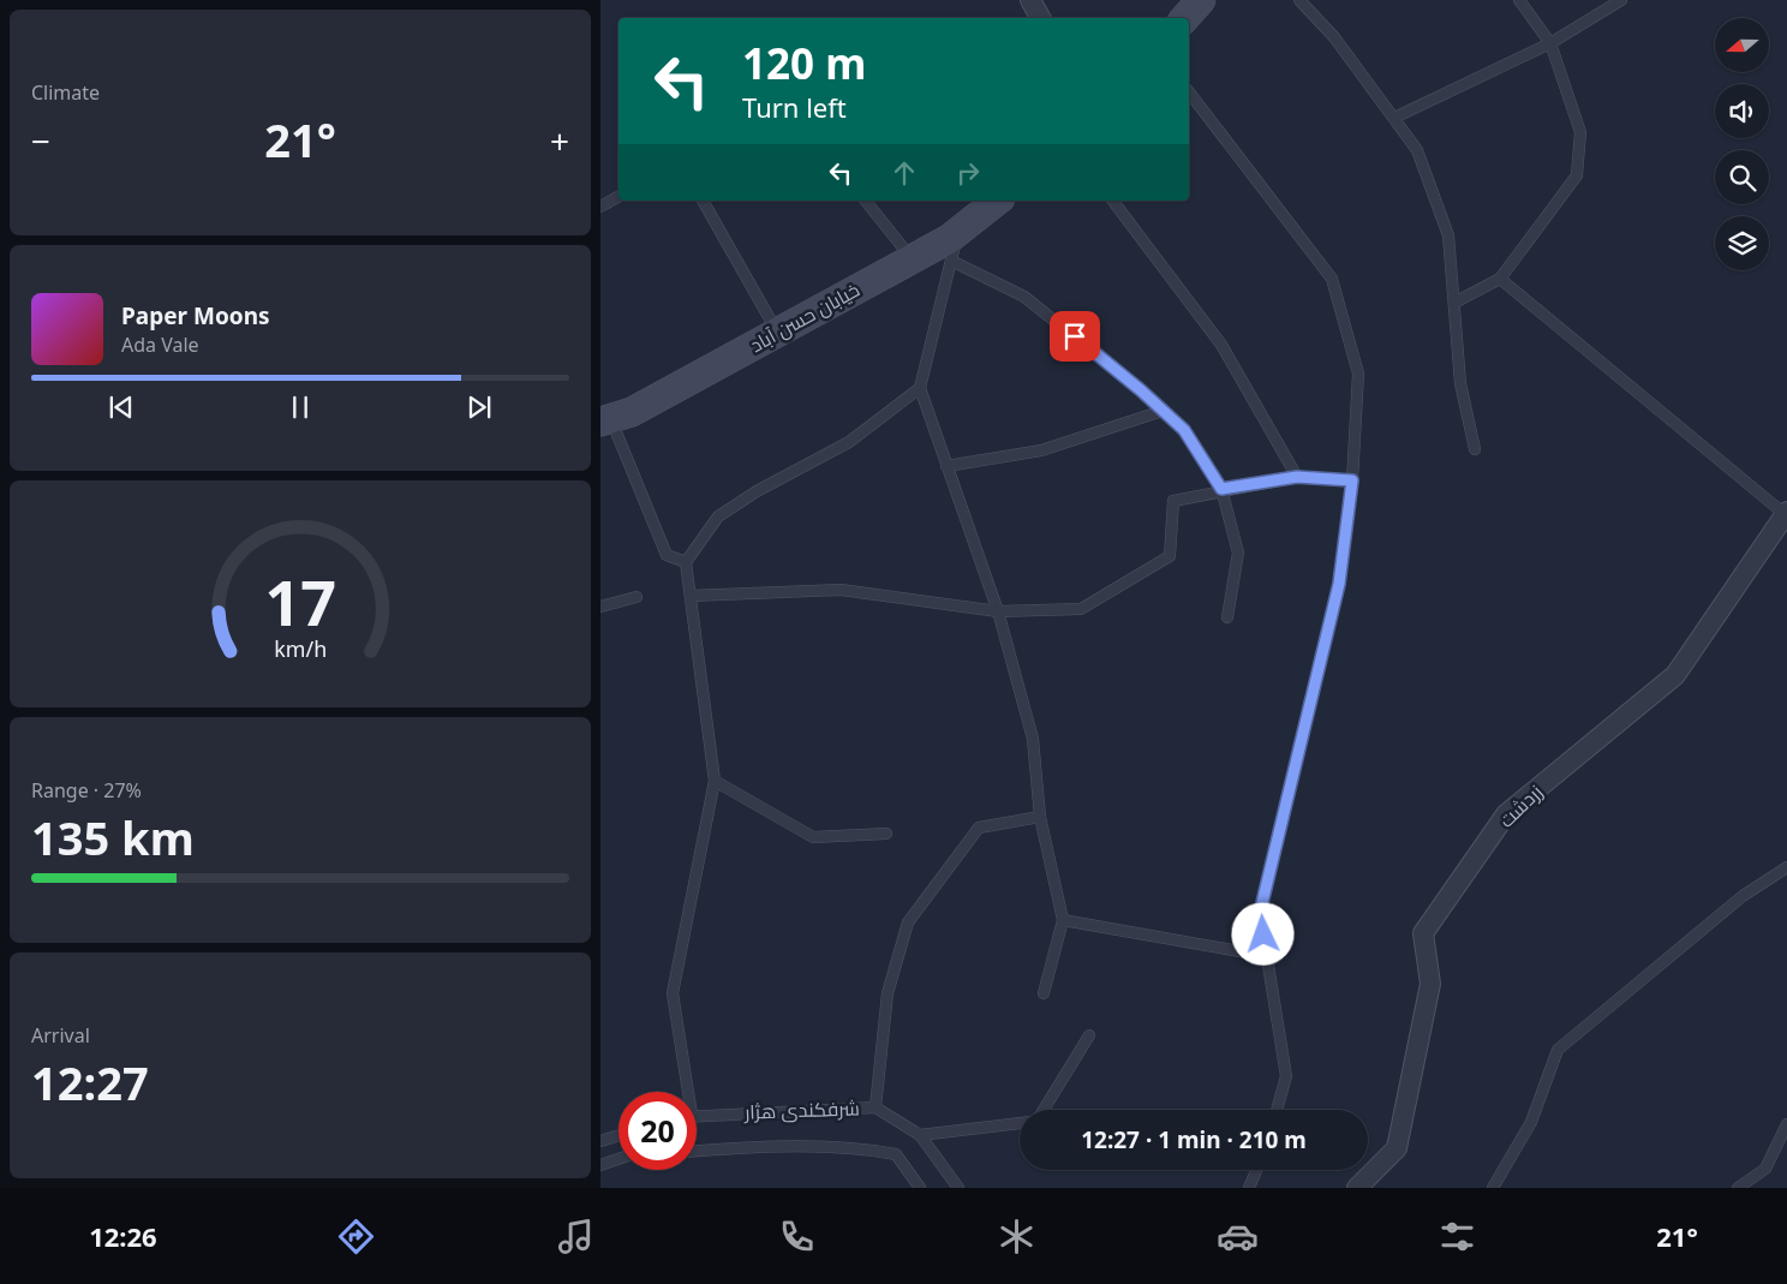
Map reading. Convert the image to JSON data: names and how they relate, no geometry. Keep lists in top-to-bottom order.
{
  "streets": {
    "main road": ["خیابان حسن آباد"],
    "street": ["زردشت"],
    "lane": ["شرفکندی هژار"]
  },
  "north": "left",
  "page": {
    "tile": [
      "Climate",
      ["Range · 27%", "135 km"],
      ["Arrival", "12:27"]
    ],
    "turn": ["120 m", "Turn left"],
    "heat": ["−", "21°", "+"],
    "song": ["Paper Moons", "Ada Vale"],
    "limit": "20",
    "trip": "12:27 · 1 min · 210 m",
    "tabs": ["12:26", "21°"],
    "gauge": ["17", "km/h"]
  }
}
